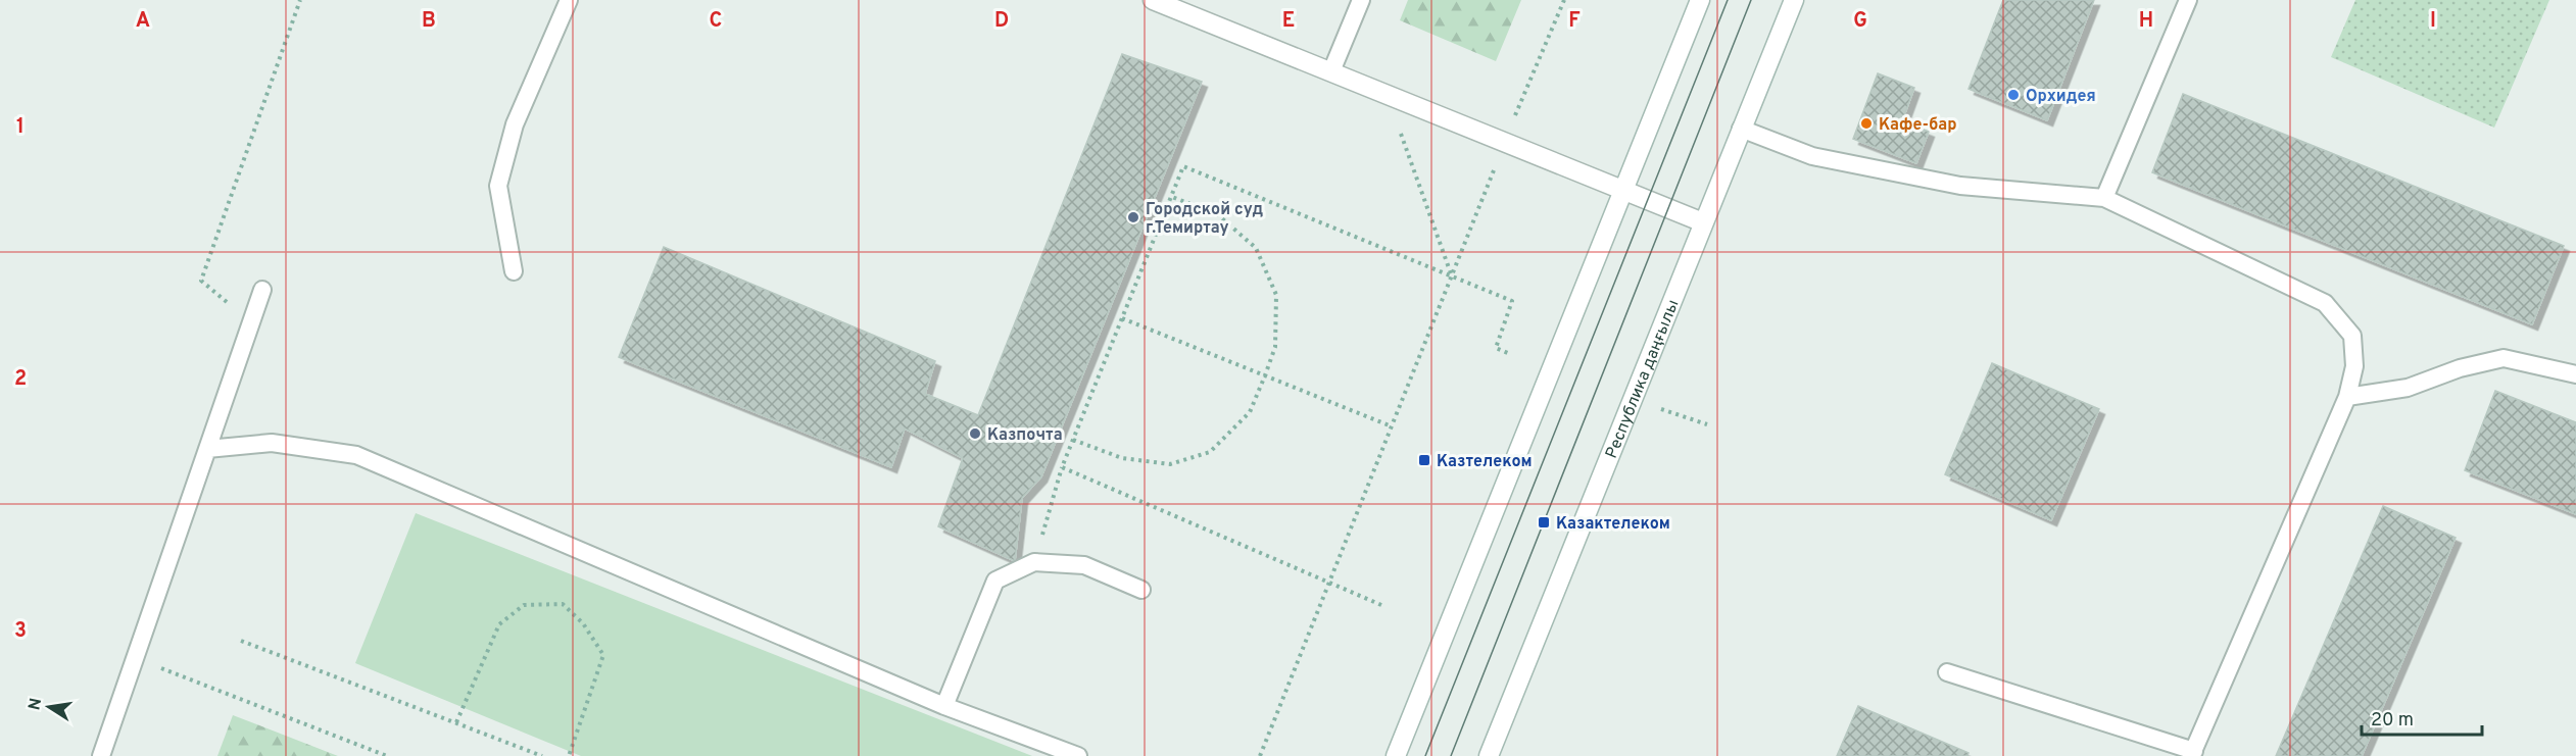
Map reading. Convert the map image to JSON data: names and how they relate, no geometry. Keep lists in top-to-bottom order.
{
  "streets": {
    "main road": ["Республика даңғылы"]
  },
  "places": {
    "other": [
      "Орхидея",
      "Кафе-бар",
      "Городской суд г.Темиртау",
      "Казпочта"
    ],
    "transit": ["Казтелеком", "Казактелеком"]
  },
  "scale_bar": "20 m",
  "north": "left",
  "grid": {
    "columns": [
      "A",
      "B",
      "C",
      "D",
      "E",
      "F",
      "G",
      "H",
      "I"
    ],
    "rows": ["1", "2", "3"]
  }
}
